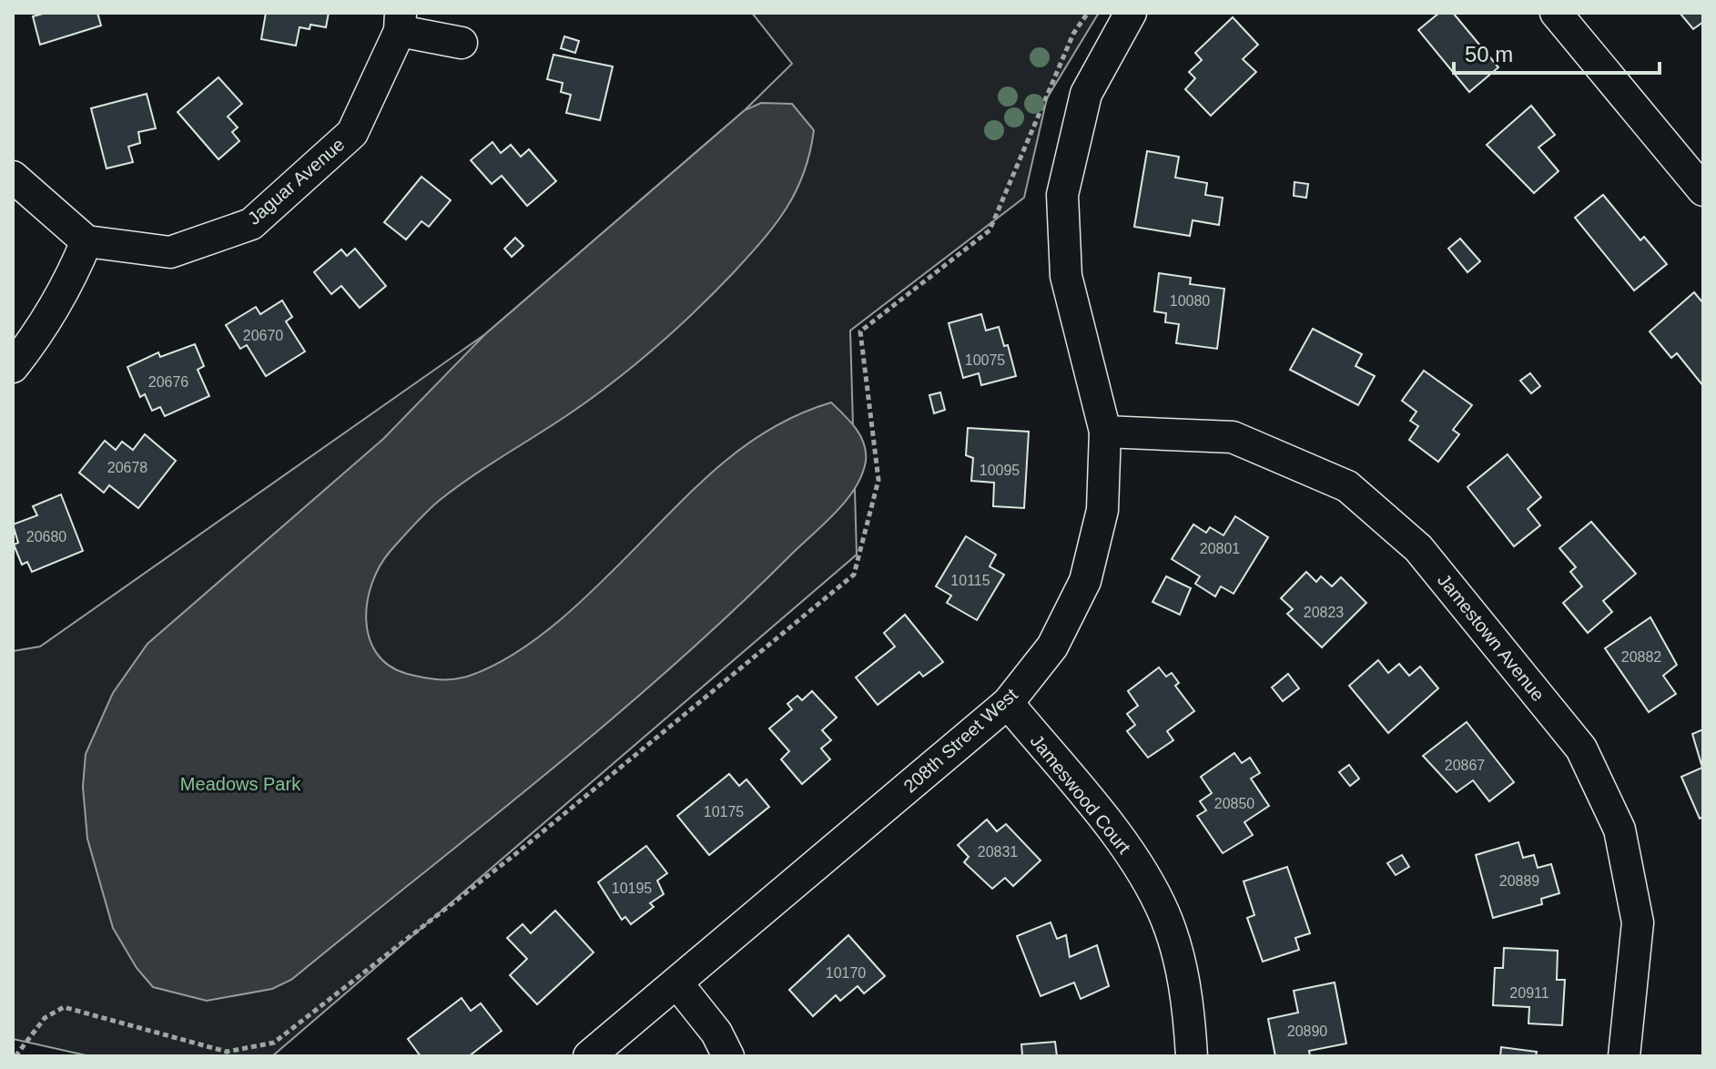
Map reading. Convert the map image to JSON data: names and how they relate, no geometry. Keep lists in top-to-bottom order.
{
  "streets": {
    "street": [
      "Jaguar Avenue",
      "Jamestown Avenue",
      "208th Street West",
      "Jameswood Court"
    ]
  },
  "crossings": [
    ["Jamestown Avenue", "208th Street West"],
    ["208th Street West", "Jameswood Court"]
  ],
  "parks": ["Meadows Park"],
  "house_numbers": [
    "10080",
    "20670",
    "10075",
    "20676",
    "20678",
    "10095",
    "20680",
    "20801",
    "10115",
    "20823",
    "20882",
    "20867",
    "20850",
    "10175",
    "20831",
    "20889",
    "10195",
    "10170",
    "20911",
    "20890"
  ],
  "scale_bar": "50 m"
}
